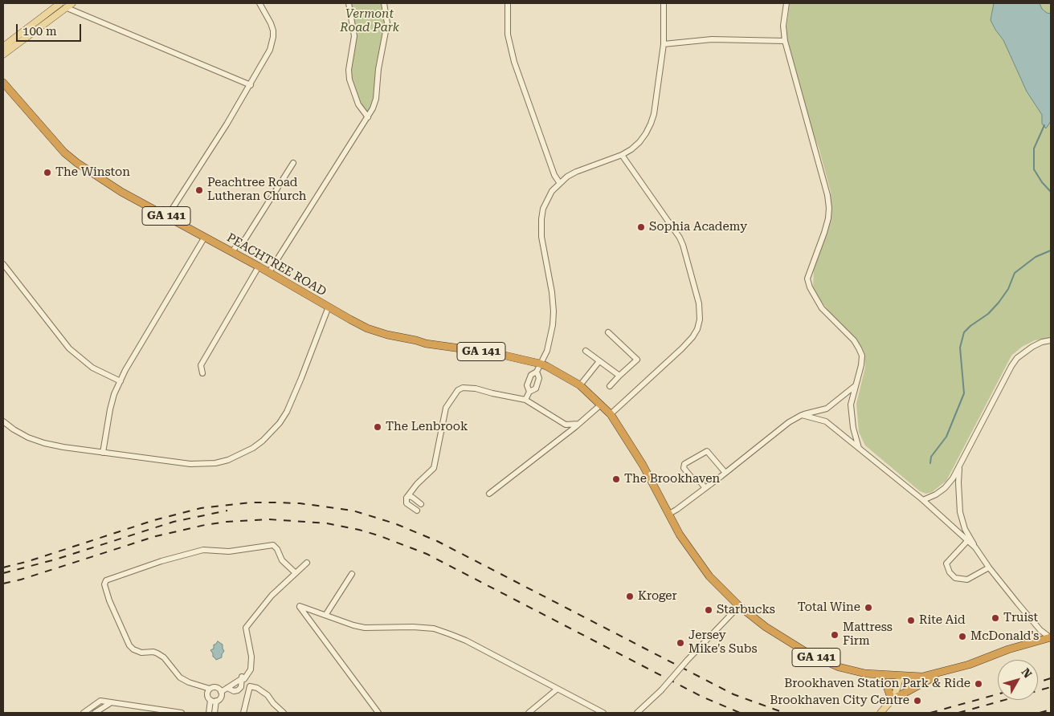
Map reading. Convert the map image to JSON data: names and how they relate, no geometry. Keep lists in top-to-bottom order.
{
  "streets": {
    "highway": ["GA 141", "PEACHTREE ROAD"]
  },
  "crossings": [
    ["GA 141", "PEACHTREE ROAD"]
  ],
  "parks": ["Vermont Road Park"],
  "places": [
    "The Winston",
    "Peachtree Road Lutheran Church",
    "Sophia Academy",
    "The Lenbrook",
    "The Brookhaven",
    "Kroger",
    "Total Wine",
    "Starbucks",
    "Truist",
    "Rite Aid",
    "Mattress Firm",
    "McDonald's",
    "Jersey Mike's Subs",
    "Brookhaven Station Park & Ride",
    "Brookhaven City Centre"
  ],
  "scale_bar": "100 m",
  "north": "top right"
}
